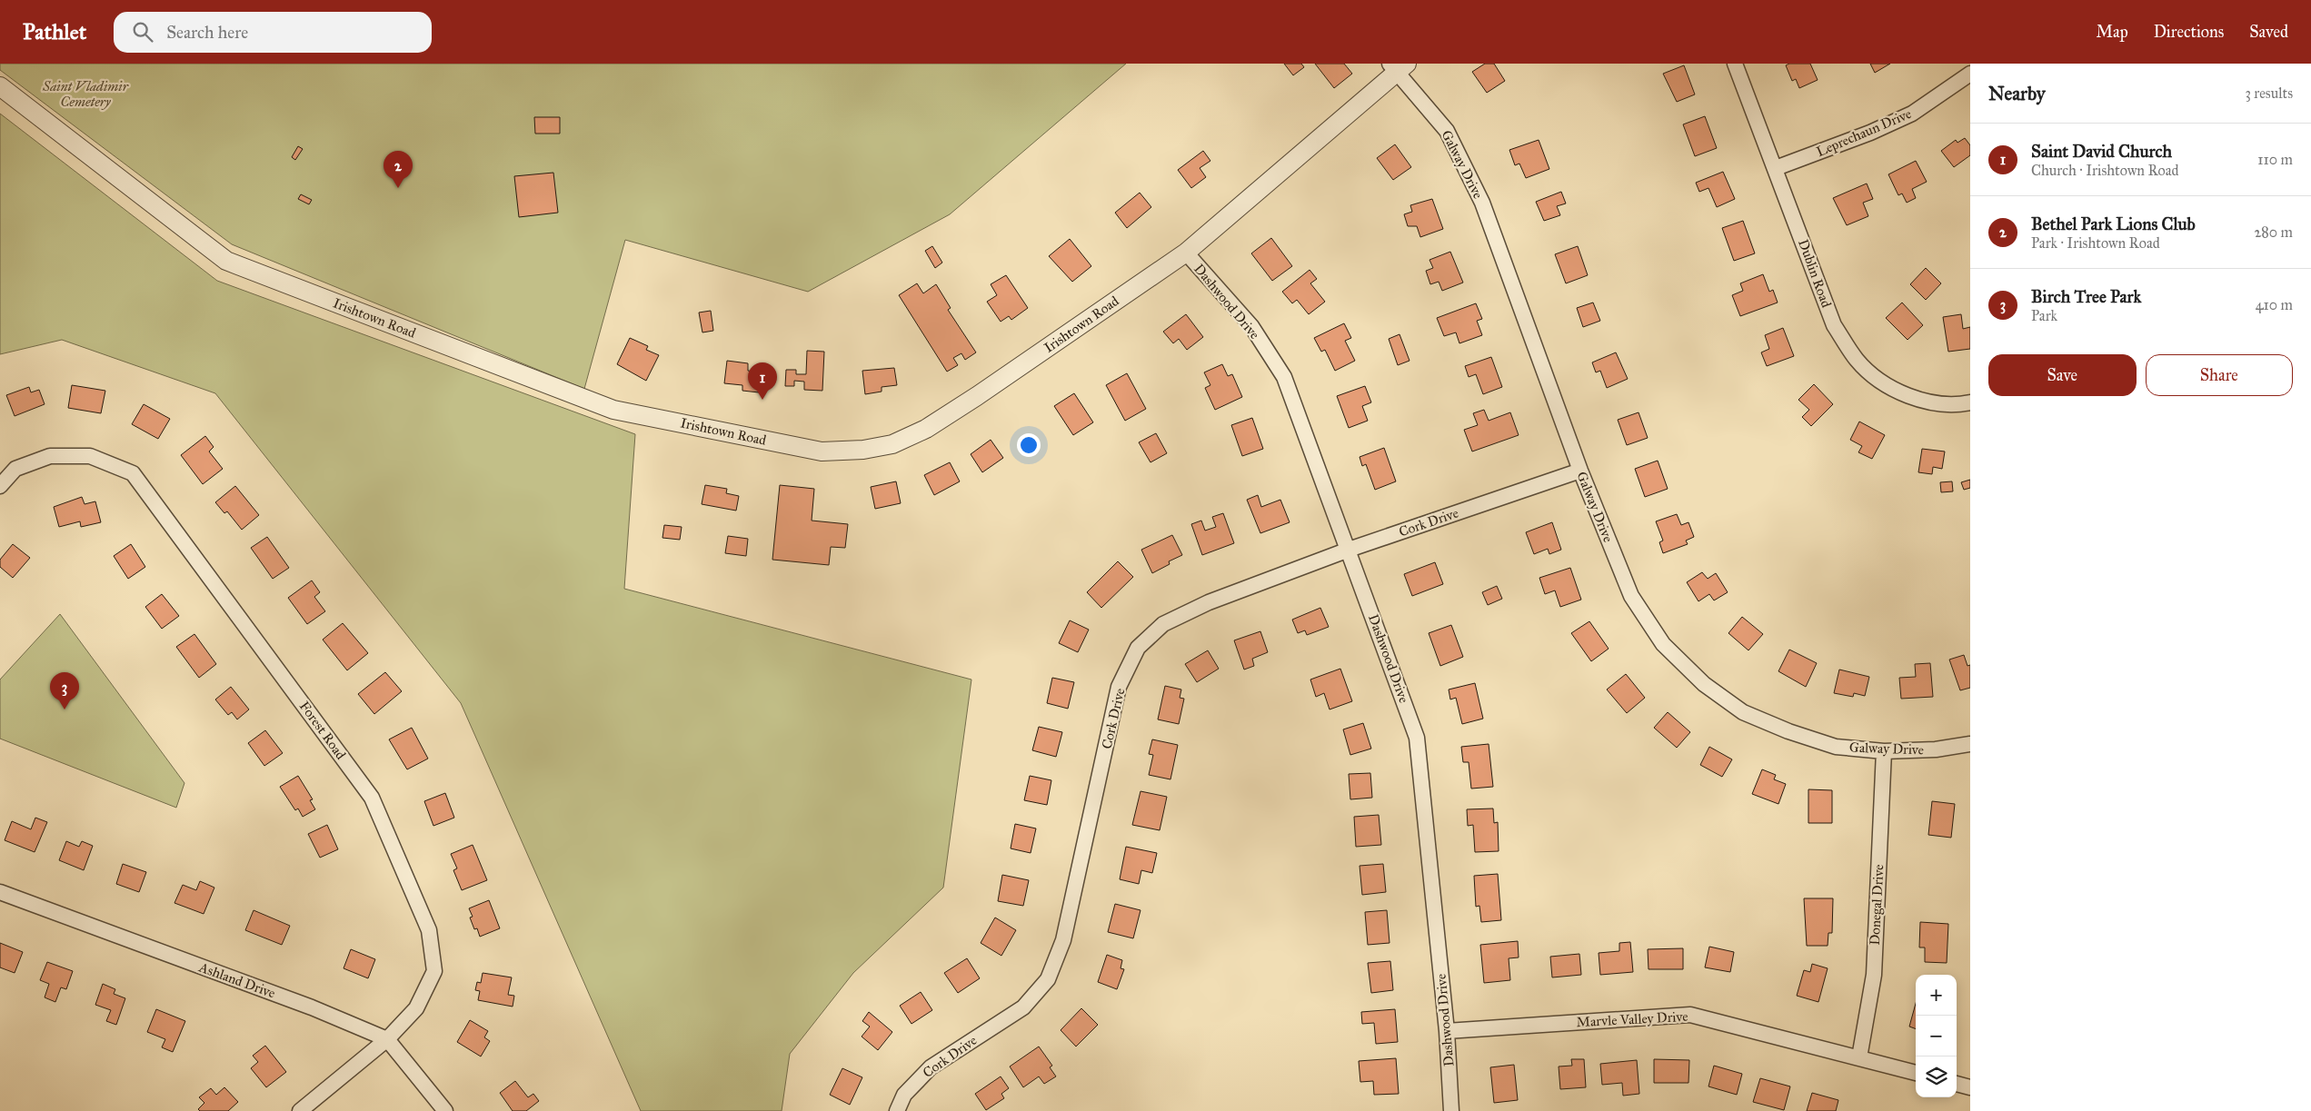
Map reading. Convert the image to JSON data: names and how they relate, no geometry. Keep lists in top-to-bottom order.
{
  "streets": {
    "street": [
      "Leprechaun Drive",
      "Galway Drive",
      "Dublin Road",
      "Dashwood Drive",
      "Irishtown Road",
      "Cork Drive",
      "Forest Road",
      "Donegal Drive",
      "Ashland Drive",
      "Marvle Valley Drive"
    ]
  },
  "crossings": [
    ["Leprechaun Drive", "Dublin Road"],
    ["Galway Drive", "Irishtown Road"],
    ["Galway Drive", "Cork Drive"],
    ["Galway Drive", "Donegal Drive"],
    ["Dashwood Drive", "Irishtown Road"],
    ["Dashwood Drive", "Cork Drive"],
    ["Dashwood Drive", "Marvle Valley Drive"],
    ["Forest Road", "Ashland Drive"],
    ["Donegal Drive", "Marvle Valley Drive"]
  ],
  "parks": ["Saint Vladimir Cemetery"],
  "page": {
    "header": "Pathlet",
    "search": "Search here",
    "nav": ["Map", "Directions", "Saved"],
    "heading": ["Nearby", "3 results"],
    "list": [
      {
        "mark": "1",
        "name": "Saint David Church",
        "note": "Church · Irishtown Road",
        "value": "110 m"
      },
      {
        "mark": "2",
        "name": "Bethel Park Lions Club",
        "note": "Park · Irishtown Road",
        "value": "280 m"
      },
      {
        "mark": "3",
        "name": "Birch Tree Park",
        "note": "Park",
        "value": "410 m"
      }
    ],
    "pins": ["2", "1", "3"],
    "buttons": ["Save", "Share"],
    "map_buttons": ["+", "−"]
  }
}
